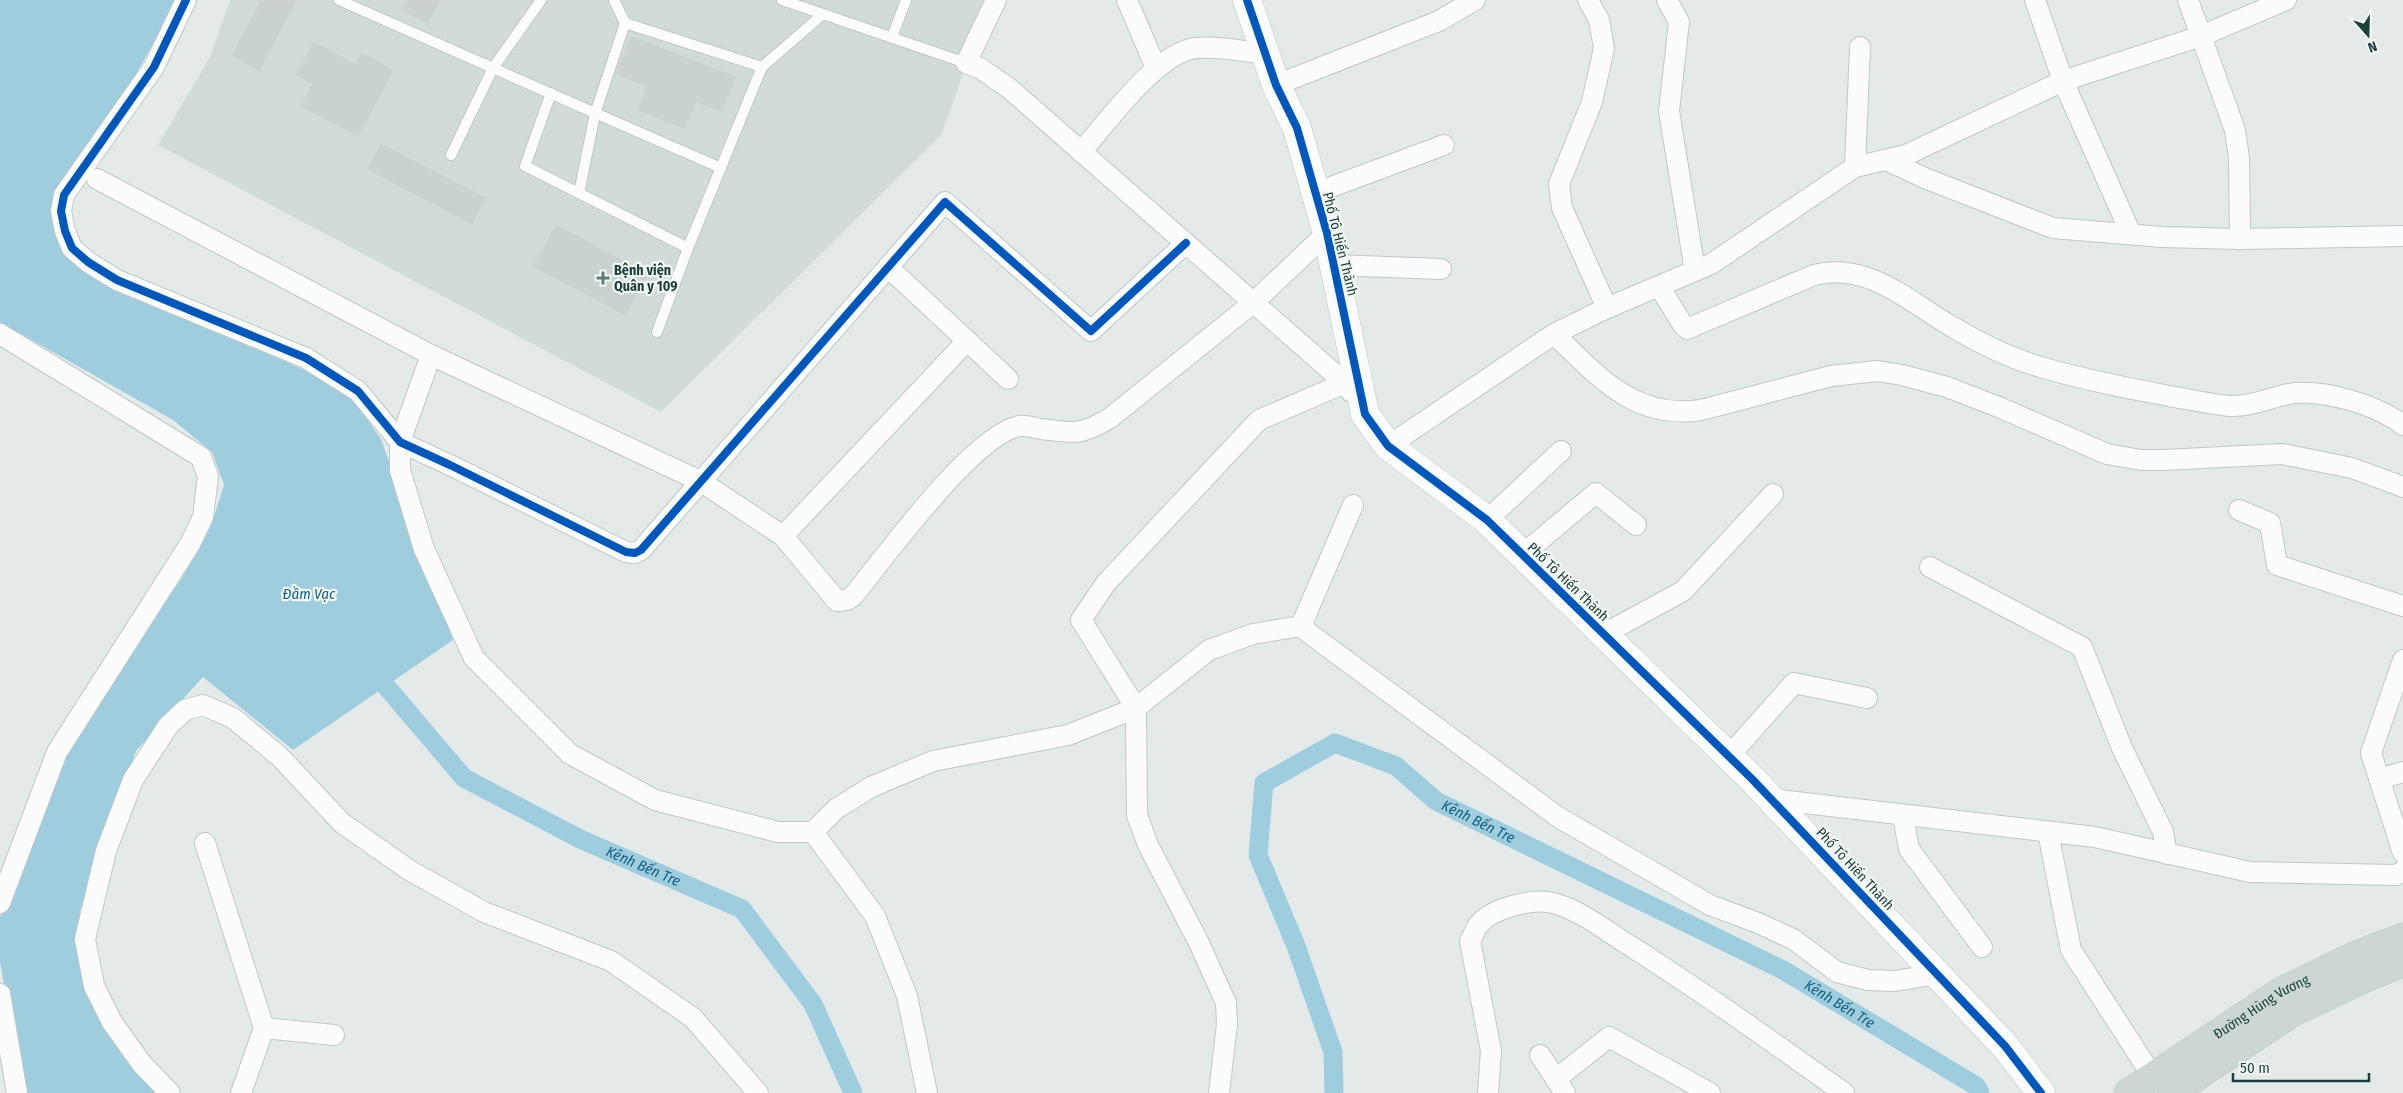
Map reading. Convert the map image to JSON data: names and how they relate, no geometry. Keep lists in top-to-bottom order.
{
  "streets": {
    "main road": ["Đường Hùng Vương"],
    "street": ["Phố Tô Hiến Thành"]
  },
  "water": ["Đầm Vạc", "Kênh Bến Tre"],
  "places": {
    "health": ["Bệnh viện Quân y 109"]
  },
  "scale_bar": "50 m",
  "north": "bottom"
}
